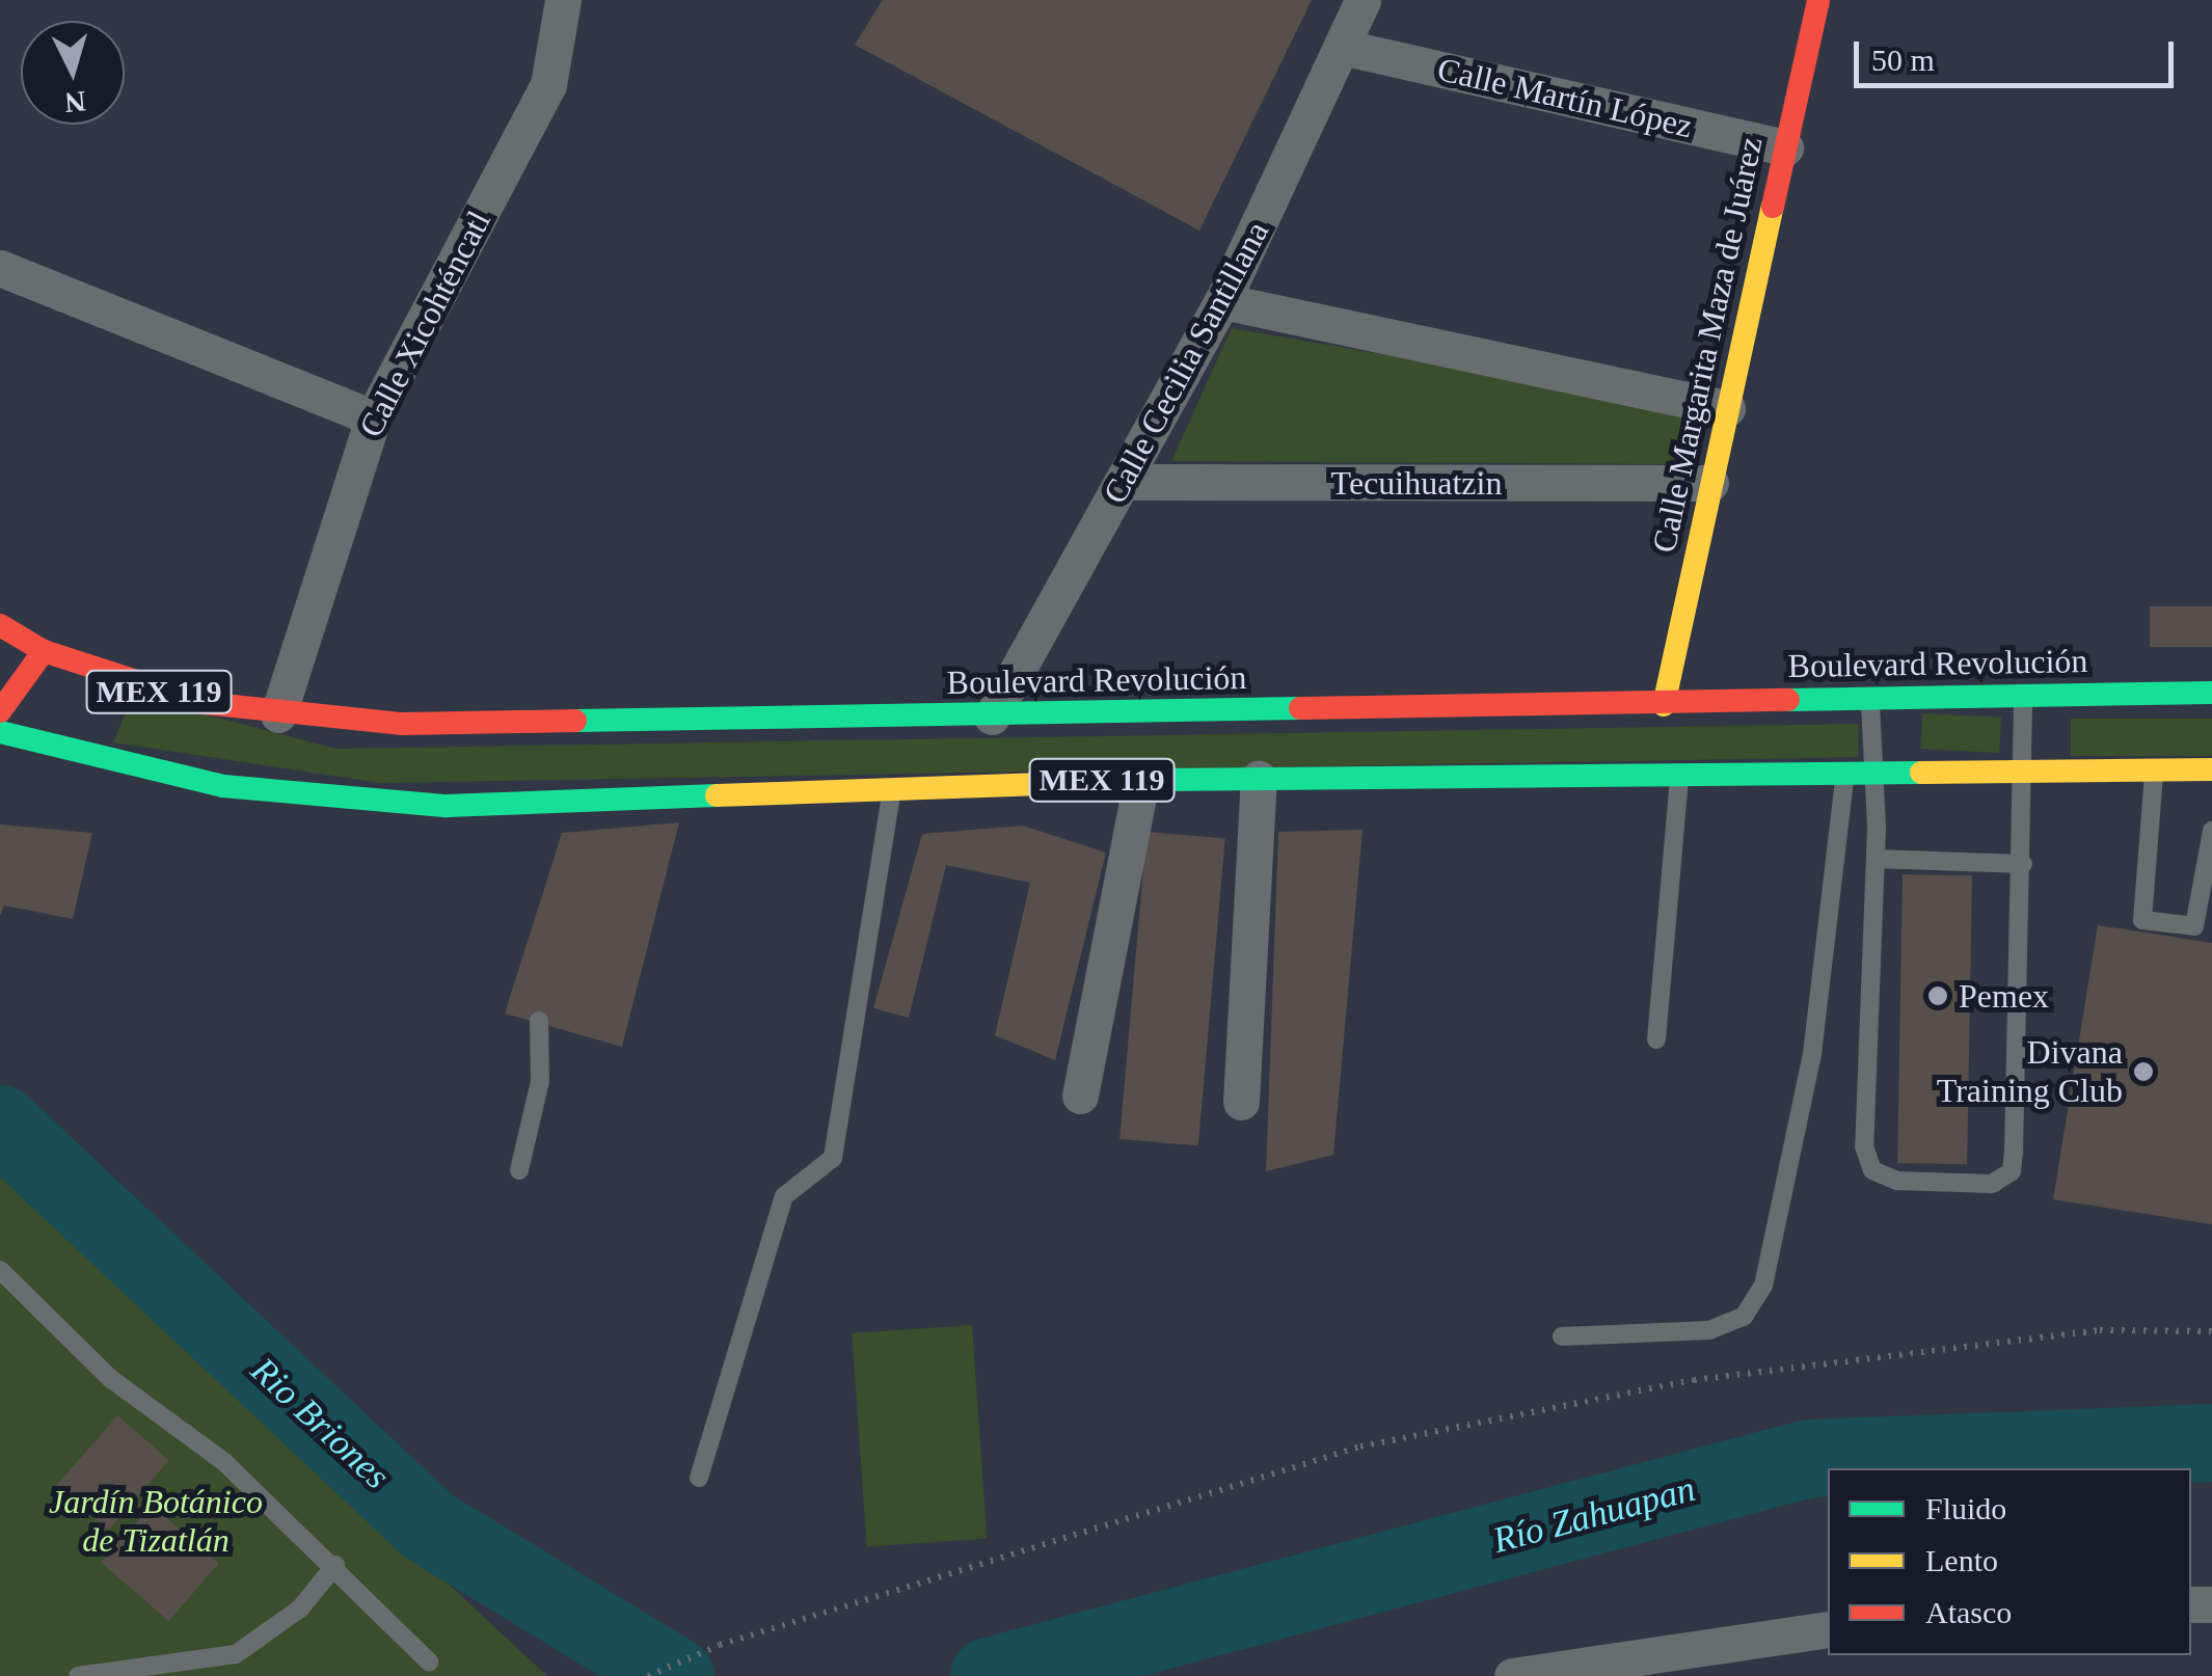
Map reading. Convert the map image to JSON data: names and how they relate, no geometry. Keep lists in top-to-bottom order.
{
  "streets": {
    "main road": ["Calle Margarita Maza de Juárez", "Boulevard Revolución", "MEX 119"],
    "street": [
      "Calle Martín López",
      "Calle Xicohténcatl",
      "Calle Cecilia Santillana",
      "Tecuihuatzin"
    ]
  },
  "crossings": [
    ["Calle Martín López", "Calle Margarita Maza de Juárez"],
    ["Calle Martín López", "Calle Cecilia Santillana"],
    ["Calle Xicohténcatl", "Boulevard Revolución"],
    ["Calle Margarita Maza de Juárez", "Tecuihuatzin"],
    ["Calle Margarita Maza de Juárez", "Boulevard Revolución"],
    ["Calle Cecilia Santillana", "Tecuihuatzin"],
    ["Calle Cecilia Santillana", "Boulevard Revolución"]
  ],
  "water": ["Rio Briones", "Río Zahuapan"],
  "parks": ["Jardín Botánico de Tizatlán"],
  "places": ["Pemex", "Divana Training Club"],
  "legend": ["Fluido", "Lento", "Atasco"],
  "scale_bar": "50 m",
  "north": "bottom"
}
